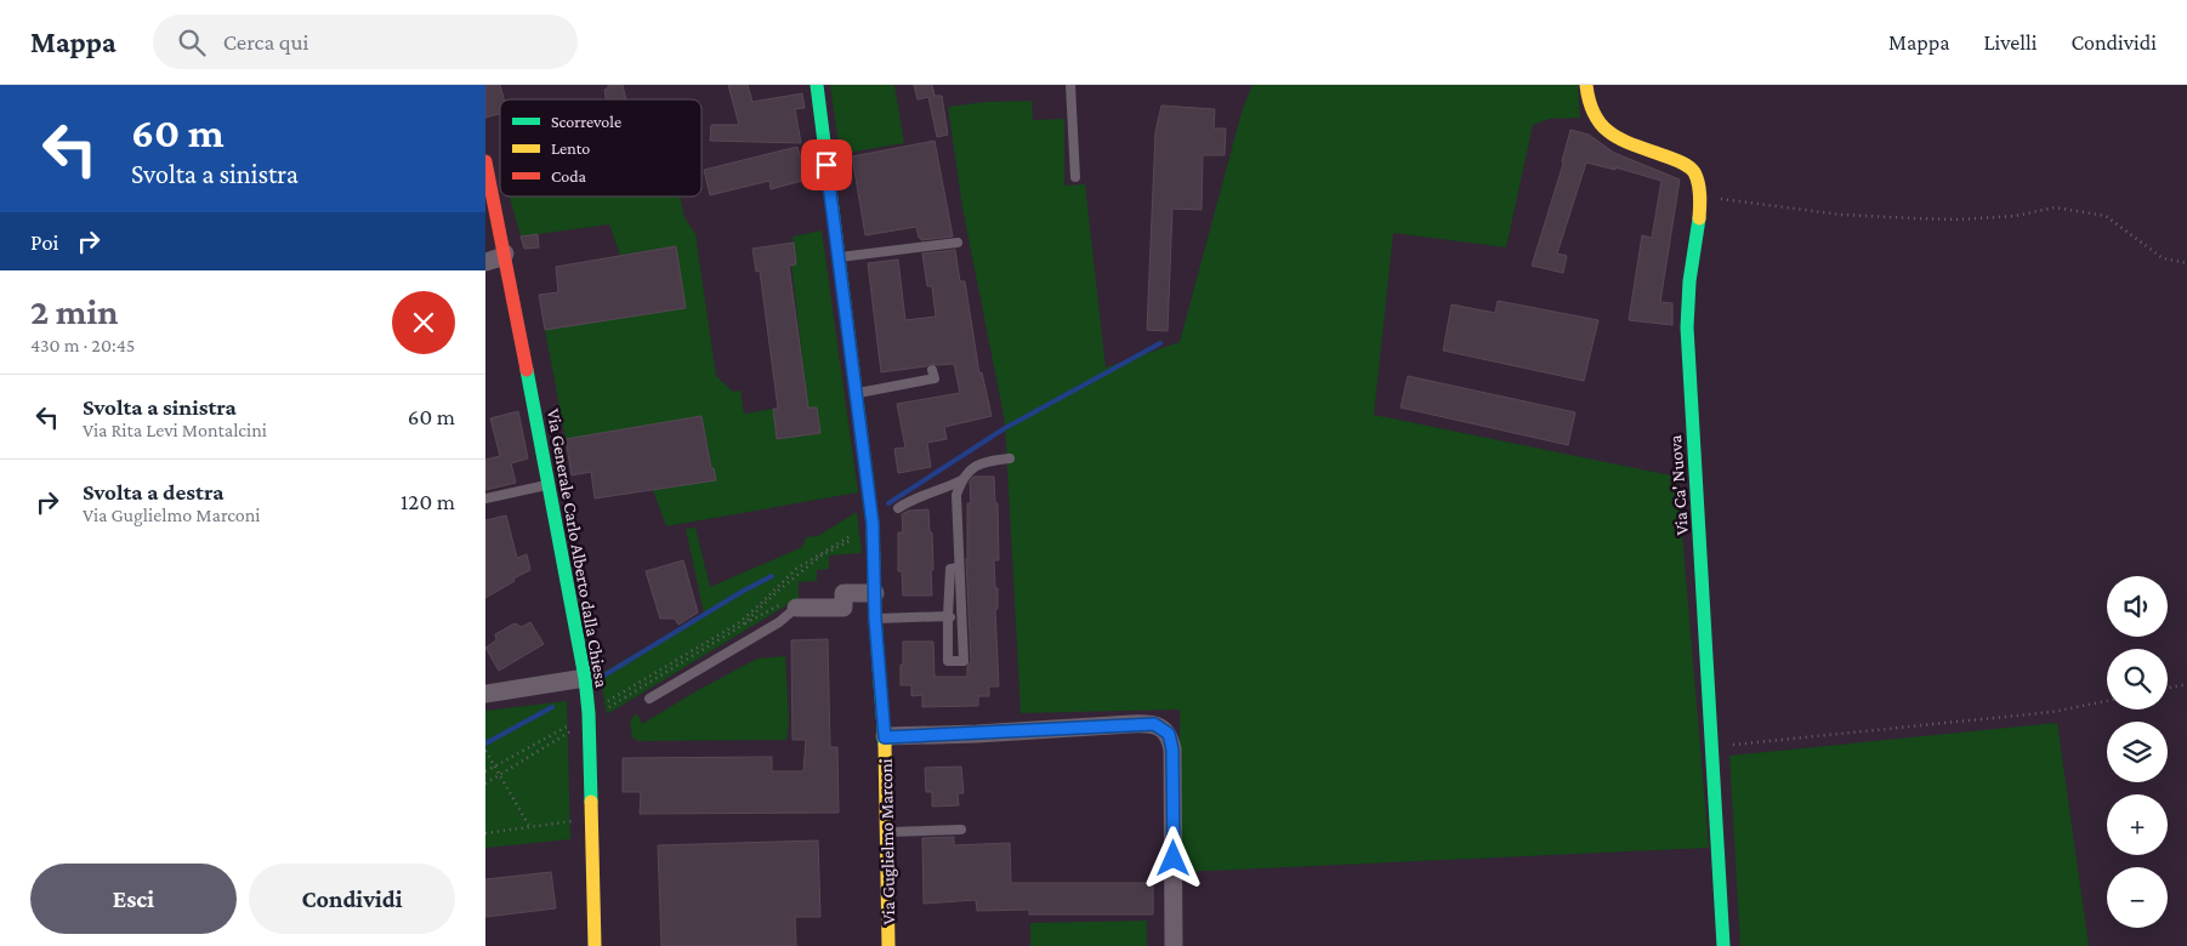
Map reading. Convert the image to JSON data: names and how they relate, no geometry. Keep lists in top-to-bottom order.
{
  "streets": {
    "street": ["Via Ca' Nuova", "Via Generale Carlo Alberto dalla Chiesa", "Via Guglielmo Marconi"]
  },
  "legend": ["Scorrevole", "Lento", "Coda"],
  "page": {
    "header": "Mappa",
    "search": "Cerca qui",
    "nav": ["Mappa", "Livelli", "Condividi"],
    "turn": ["60 m", "Svolta a sinistra"],
    "then": "Poi",
    "heading": ["2 min", "430 m · 20:45"],
    "list": [
      {
        "name": "Svolta a sinistra",
        "note": "Via Rita Levi Montalcini",
        "value": "60 m"
      },
      {
        "name": "Svolta a destra",
        "note": "Via Guglielmo Marconi",
        "value": "120 m"
      }
    ],
    "map_buttons": ["+", "−"],
    "buttons": ["Esci", "Condividi"]
  }
}
